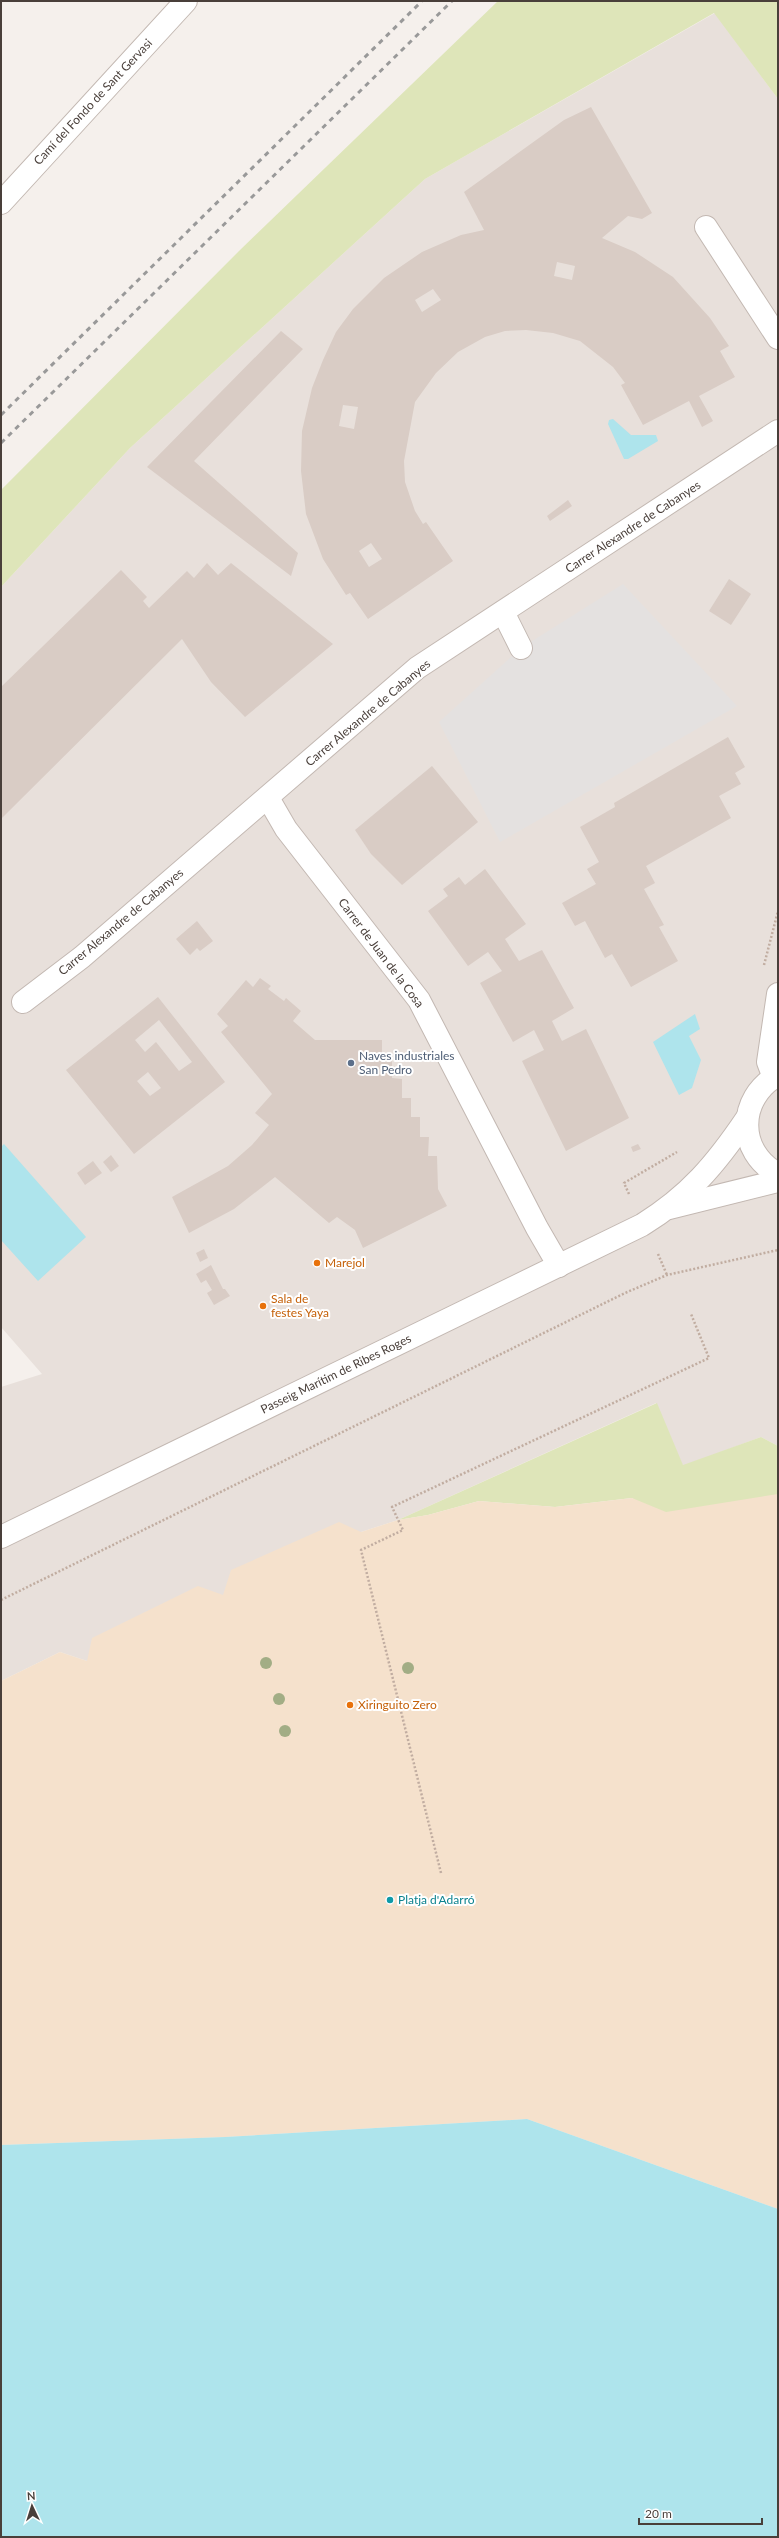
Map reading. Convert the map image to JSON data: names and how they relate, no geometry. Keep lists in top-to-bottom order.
{
  "streets": {
    "street": [
      "Camí del Fondo de Sant Gervasi",
      "Carrer Alexandre de Cabanyes",
      "Carrer de Juan de la Cosa",
      "Passeig Marítim de Ribes Roges"
    ]
  },
  "crossings": [
    ["Carrer Alexandre de Cabanyes", "Carrer de Juan de la Cosa"],
    ["Carrer de Juan de la Cosa", "Passeig Marítim de Ribes Roges"]
  ],
  "places": [
    "Naves industriales San Pedro",
    "Marejol",
    "Sala de festes Yaya",
    "Xiringuito Zero",
    "Platja d'Adarró"
  ],
  "scale_bar": "20 m",
  "north": "top"
}
